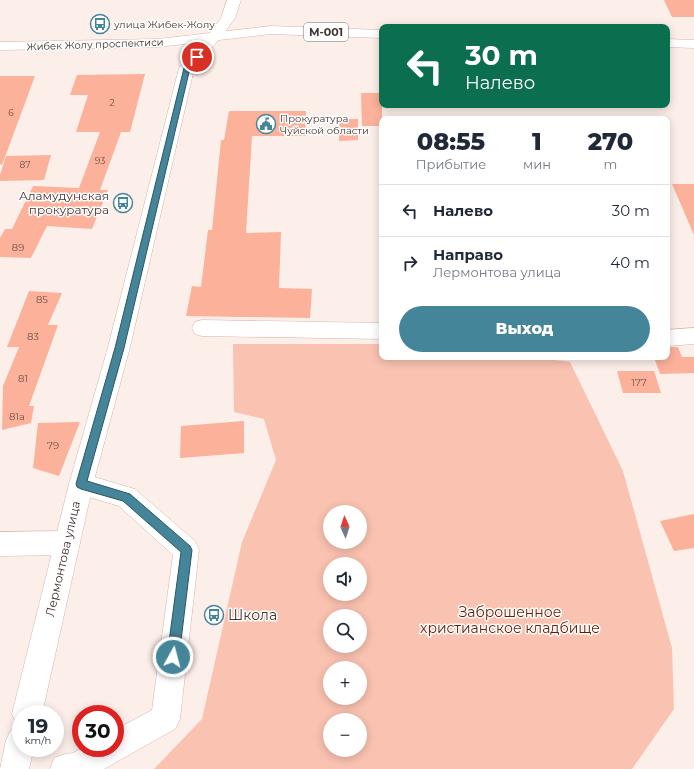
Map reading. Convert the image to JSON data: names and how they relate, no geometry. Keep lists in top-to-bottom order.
{
  "streets": {
    "main road": ["М-001", "Жибек Жолу проспектиси", "Лермонтова улица"]
  },
  "crossings": [
    ["Жибек Жолу проспектиси", "Лермонтова улица"]
  ],
  "parks": ["Заброшенное христианское кладбище"],
  "places": {
    "bus stop": ["улица Жибек-Жолу", "Аламудунская прокуратура", "Школа"],
    "public building": ["Прокуратура Чуйской области"]
  },
  "house_numbers": [
    "2",
    "6",
    "93",
    "87",
    "89",
    "85",
    "83",
    "81",
    "177",
    "81а",
    "79"
  ],
  "north": "top",
  "page": {
    "turn": ["30 m", "Налево"],
    "eta": [
      "08:55",
      "Прибытие",
      "1",
      "мин",
      "270",
      "m"
    ],
    "list": [
      {
        "name": "Налево",
        "value": "30 m"
      },
      {
        "name": "Направо",
        "note": "Лермонтова улица",
        "value": "40 m"
      }
    ],
    "buttons": "Выход",
    "map_buttons": ["+", "−"],
    "speed": "19 km/h",
    "limit": "30"
  }
}
